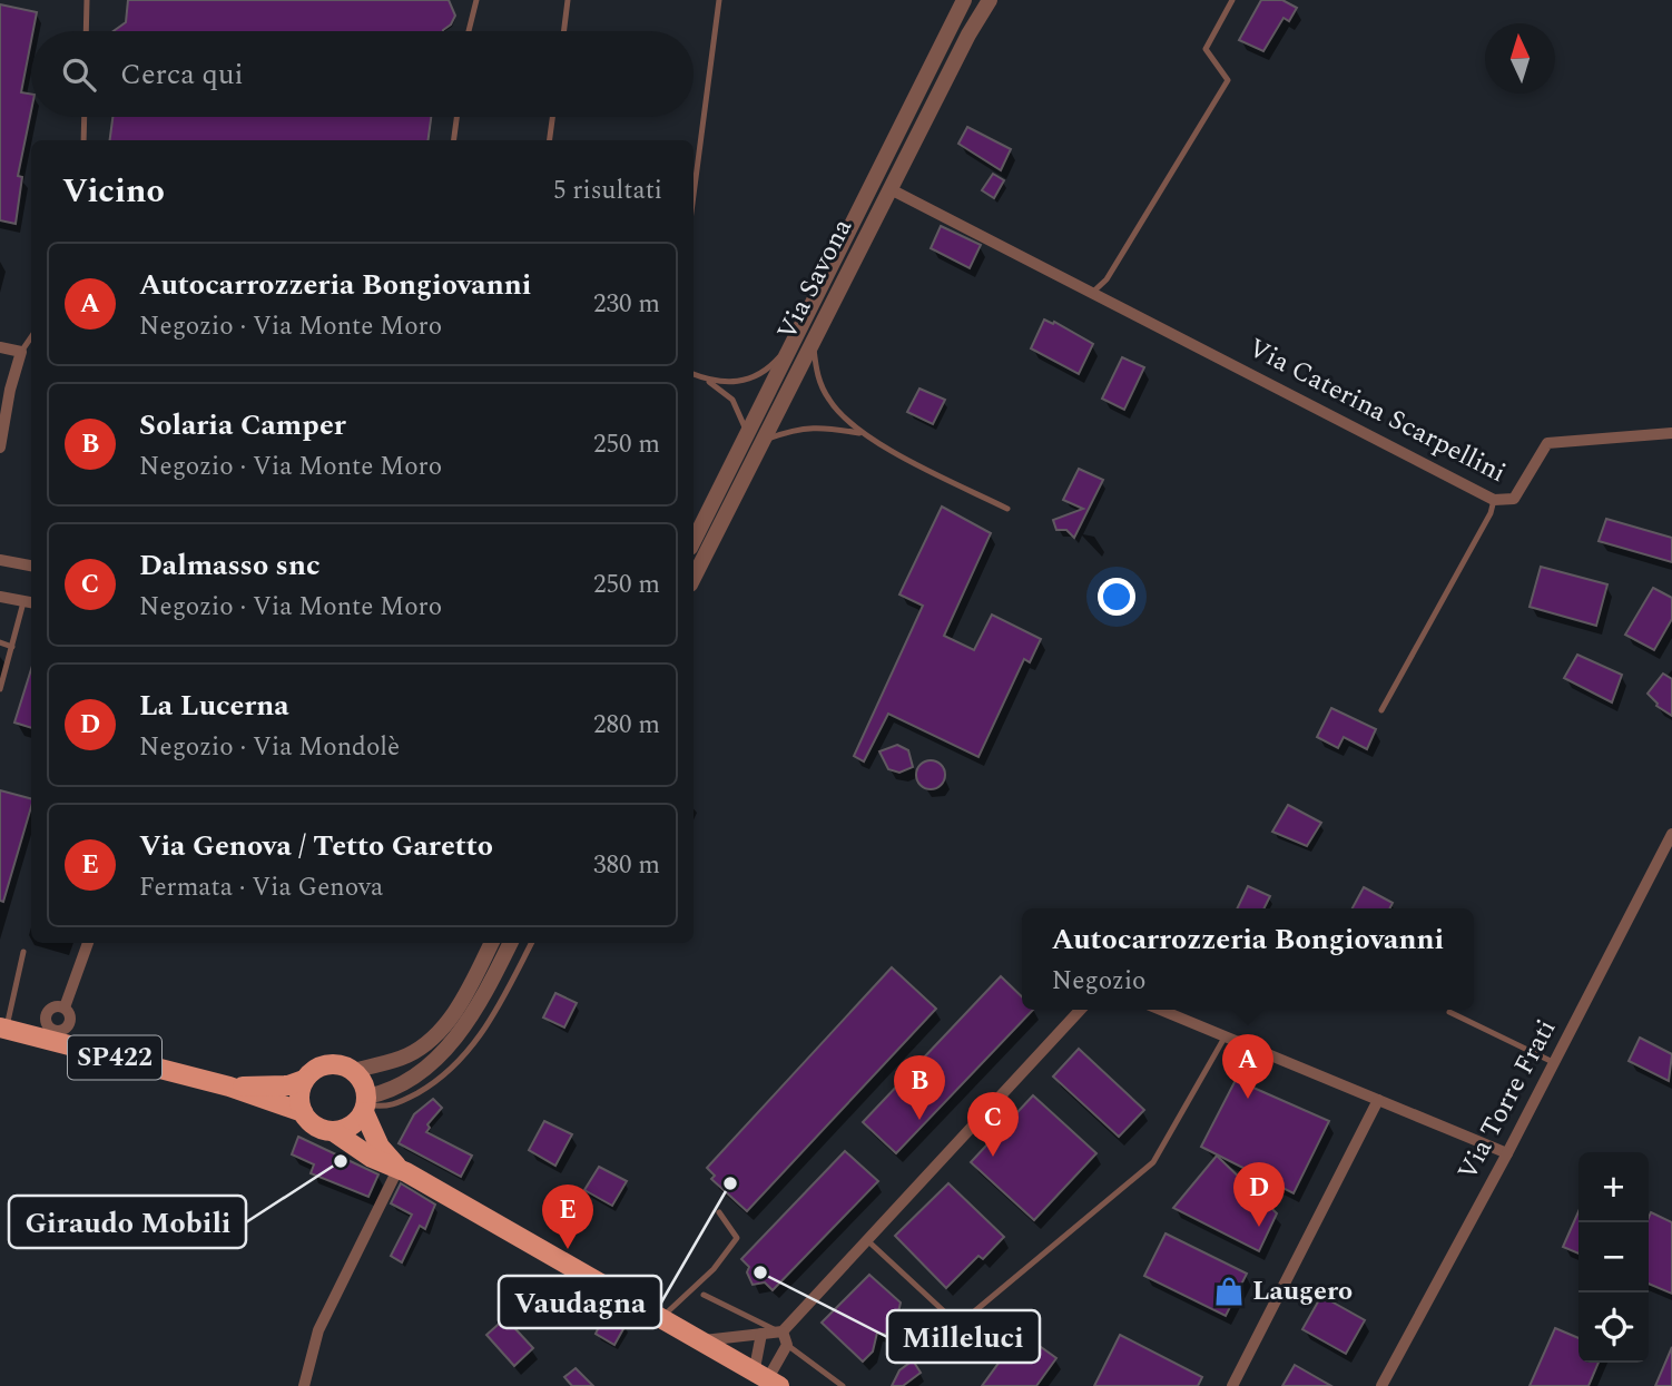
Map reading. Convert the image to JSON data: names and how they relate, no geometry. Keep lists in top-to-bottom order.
{
  "streets": {
    "main road": ["SP422"],
    "street": ["Via Savona", "Via Caterina Scarpellini", "Via Torre Frati"]
  },
  "crossings": [
    ["Via Savona", "Via Caterina Scarpellini"]
  ],
  "places": {
    "other": ["Giraudo Mobili", "Vaudagna", "Milleluci"],
    "shop": ["Laugero"]
  },
  "north": "top",
  "page": {
    "search": "Cerca qui",
    "heading": ["Vicino", "5 risultati"],
    "list": [
      {
        "mark": "A",
        "name": "Autocarrozzeria Bongiovanni",
        "note": "Negozio · Via Monte Moro",
        "value": "230 m"
      },
      {
        "mark": "B",
        "name": "Solaria Camper",
        "note": "Negozio · Via Monte Moro",
        "value": "250 m"
      },
      {
        "mark": "C",
        "name": "Dalmasso snc",
        "note": "Negozio · Via Monte Moro",
        "value": "250 m"
      },
      {
        "mark": "D",
        "name": "La Lucerna",
        "note": "Negozio · Via Mondolè",
        "value": "280 m"
      },
      {
        "mark": "E",
        "name": "Via Genova / Tetto Garetto",
        "note": "Fermata · Via Genova",
        "value": "380 m"
      }
    ],
    "popup": ["Autocarrozzeria Bongiovanni", "Negozio"],
    "pins": [
      "A",
      "B",
      "C",
      "D",
      "E"
    ],
    "map_buttons": ["+", "−"]
  }
}
